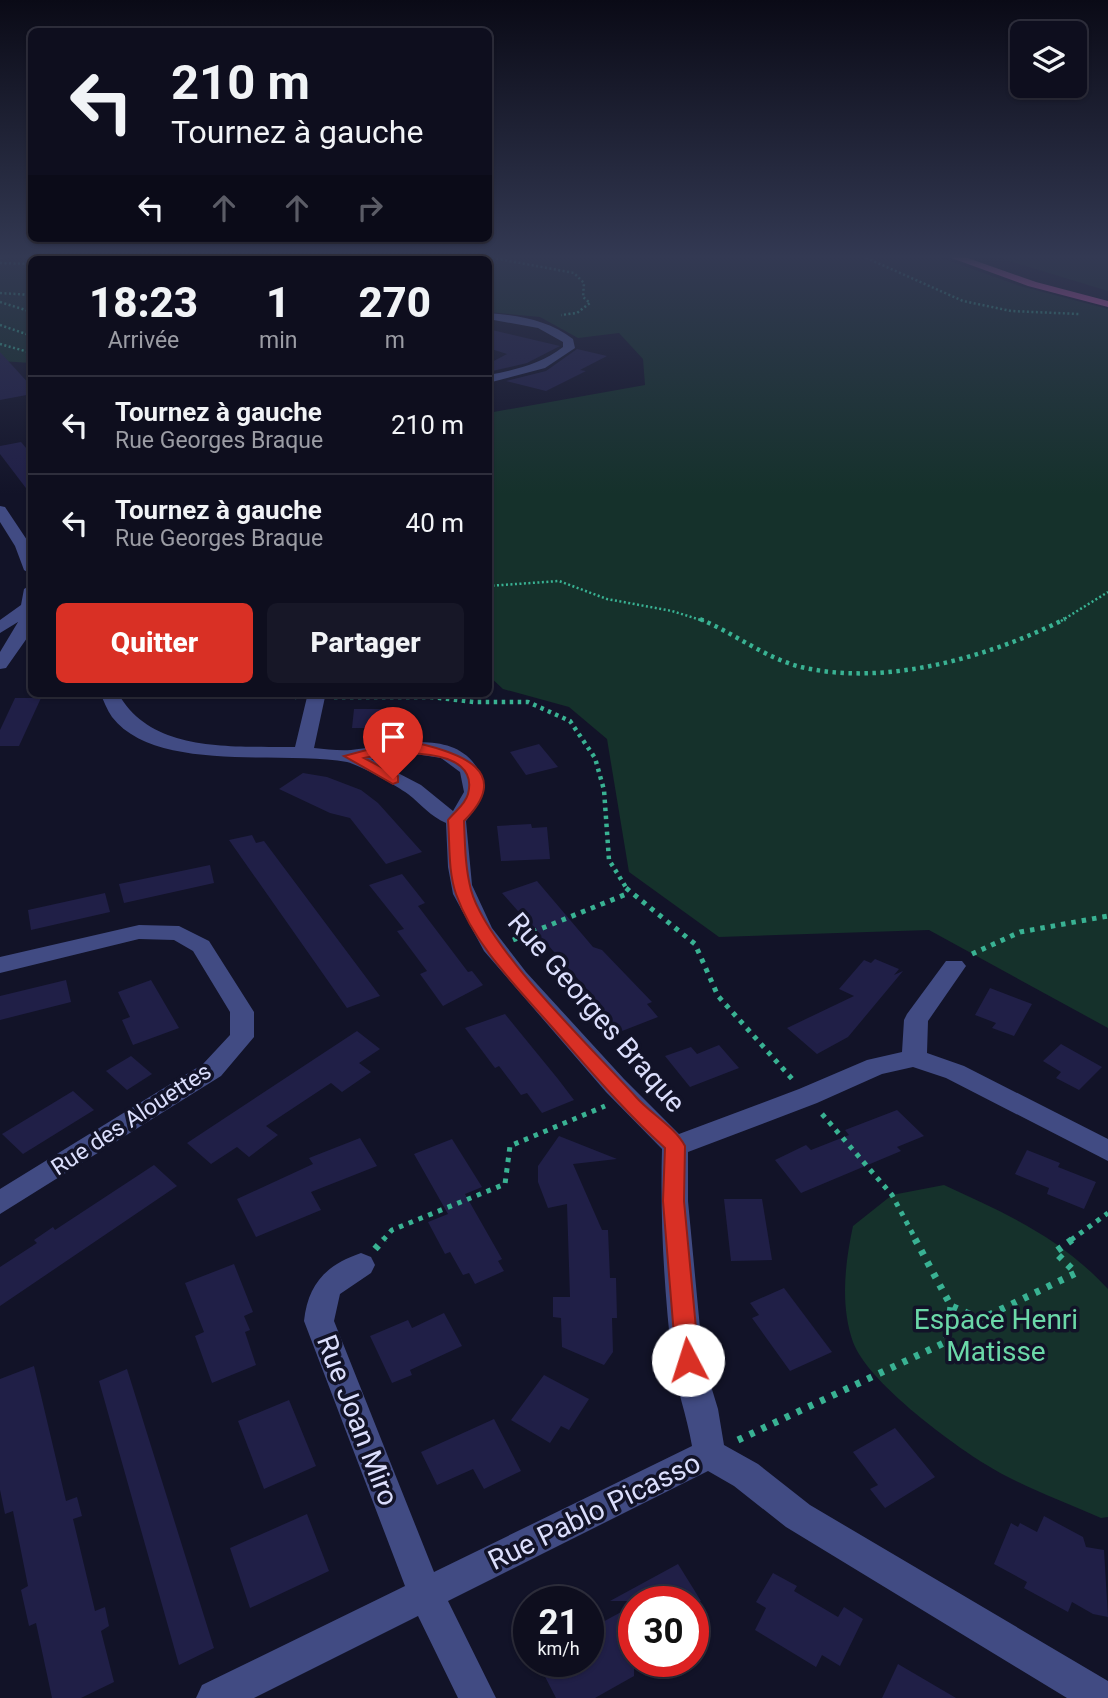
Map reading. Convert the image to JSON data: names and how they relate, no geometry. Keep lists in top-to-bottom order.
{
  "streets": {
    "street": [
      "Rue Georges Braque",
      "Rue des Alouettes",
      "Rue Joan Miro",
      "Rue Pablo Picasso"
    ]
  },
  "crossings": [
    ["Rue Georges Braque", "Rue Pablo Picasso"],
    ["Rue Joan Miro", "Rue Pablo Picasso"]
  ],
  "parks": ["Espace Henri Matisse"],
  "page": {
    "turn": ["210 m", "Tournez à gauche"],
    "eta": [
      "18:23",
      "Arrivée",
      "1",
      "min",
      "270",
      "m"
    ],
    "list": [
      {
        "name": "Tournez à gauche",
        "note": "Rue Georges Braque",
        "value": "210 m"
      },
      {
        "name": "Tournez à gauche",
        "note": "Rue Georges Braque",
        "value": "40 m"
      }
    ],
    "buttons": ["Quitter", "Partager"],
    "speed": "21 km/h",
    "limit": "30"
  }
}
